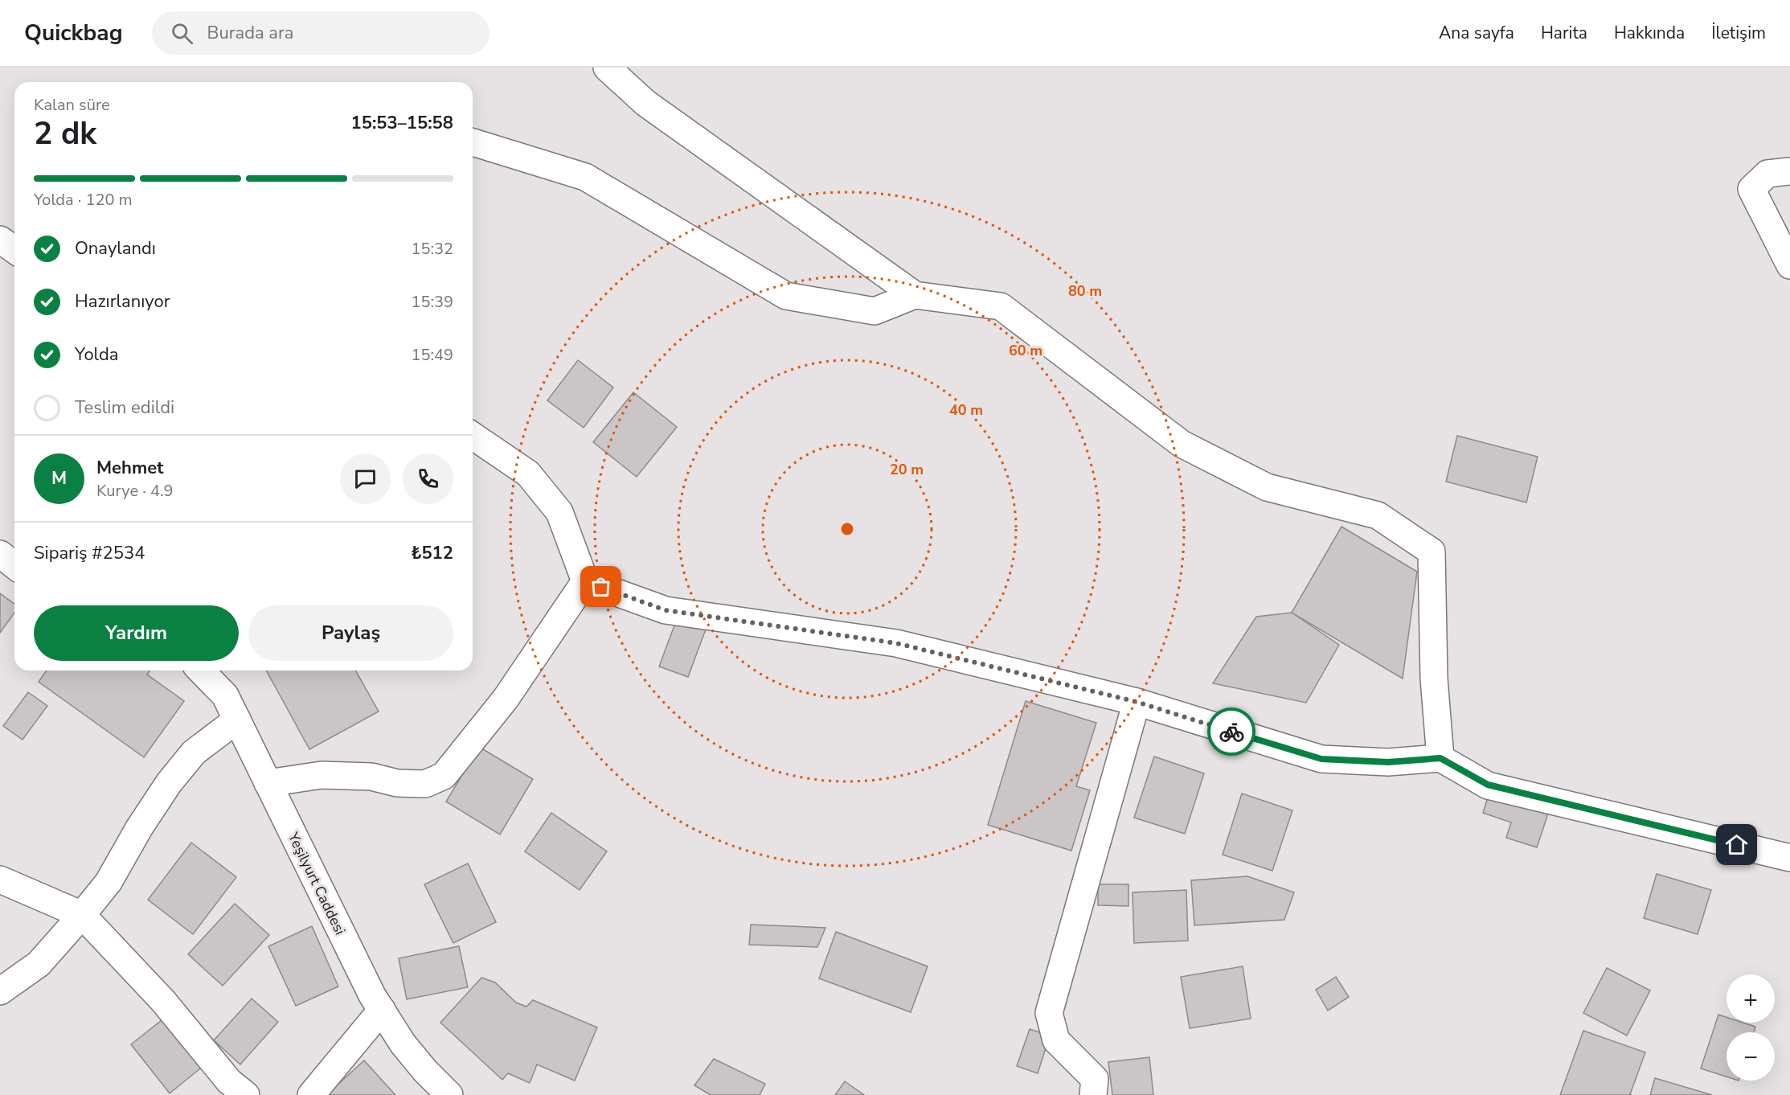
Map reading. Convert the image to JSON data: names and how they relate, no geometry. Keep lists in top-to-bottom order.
{
  "streets": {
    "street": ["Yeşilyurt Caddesi"]
  },
  "page": {
    "header": "Quickbag",
    "search": "Burada ara",
    "nav": [
      "Ana sayfa",
      "Harita",
      "Hakkında",
      "İletişim"
    ],
    "heading": ["2 dk", "Kalan süre", "15:53–15:58"],
    "panel": [
      "Mehmet",
      "Kurye · 4.9",
      "Sipariş #2534",
      "₺512"
    ],
    "bar": "Yolda · 120 m",
    "list": [
      ["Onaylandı", "15:32"],
      ["Hazırlanıyor", "15:39"],
      ["Yolda", "15:49"],
      "Teslim edildi"
    ],
    "round": "M",
    "buttons": ["Yardım", "Paylaş"],
    "map_buttons": ["+", "−"]
  },
  "rings": [
    "80 m",
    "60 m",
    "40 m",
    "20 m"
  ]
}
